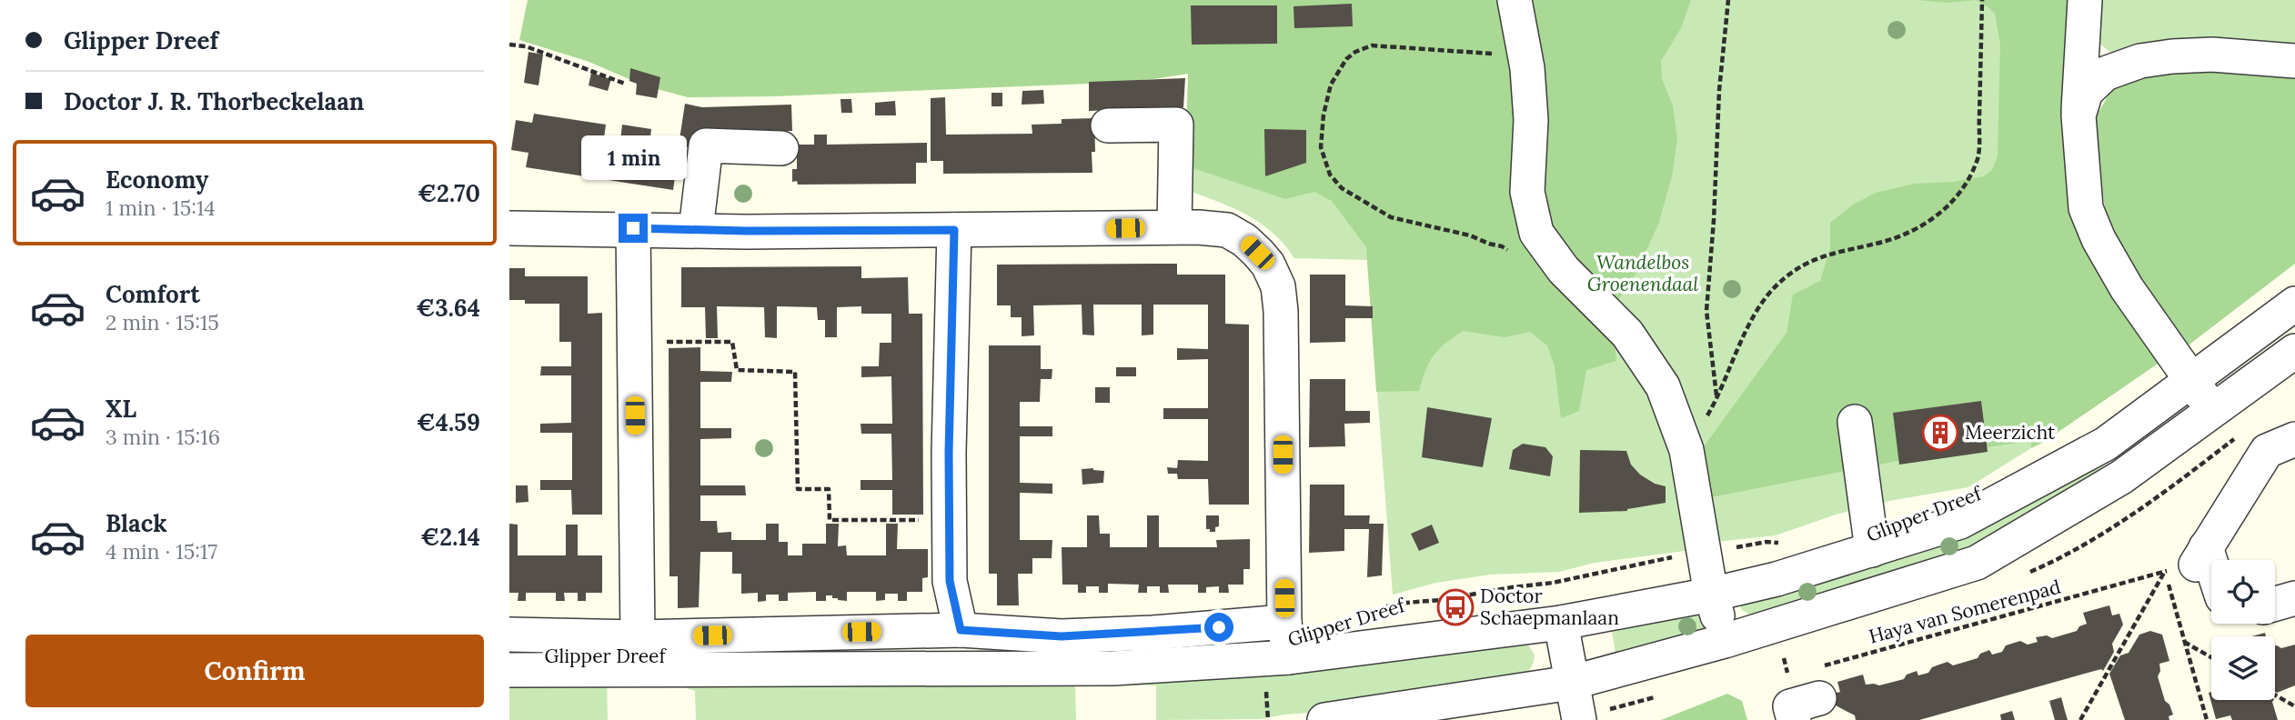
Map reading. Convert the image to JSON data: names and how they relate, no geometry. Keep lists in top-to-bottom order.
{
  "streets": {
    "street": ["Glipper Dreef"],
    "path": ["Haya van Somerenpad"]
  },
  "parks": ["Wandelbos Groenendaal"],
  "places": {
    "building": ["Meerzicht"],
    "bus stop": ["Doctor Schaepmanlaan"]
  },
  "page": {
    "banner": ["Glipper Dreef", "Doctor J. R. Thorbeckelaan"],
    "bubble": "1 min",
    "list": [
      {
        "name": "Economy",
        "note": "1 min · 15:14",
        "value": "€2.70"
      },
      {
        "name": "Comfort",
        "note": "2 min · 15:15",
        "value": "€3.64"
      },
      {
        "name": "XL",
        "note": "3 min · 15:16",
        "value": "€4.59"
      },
      {
        "name": "Black",
        "note": "4 min · 15:17",
        "value": "€2.14"
      }
    ],
    "buttons": "Confirm"
  }
}
